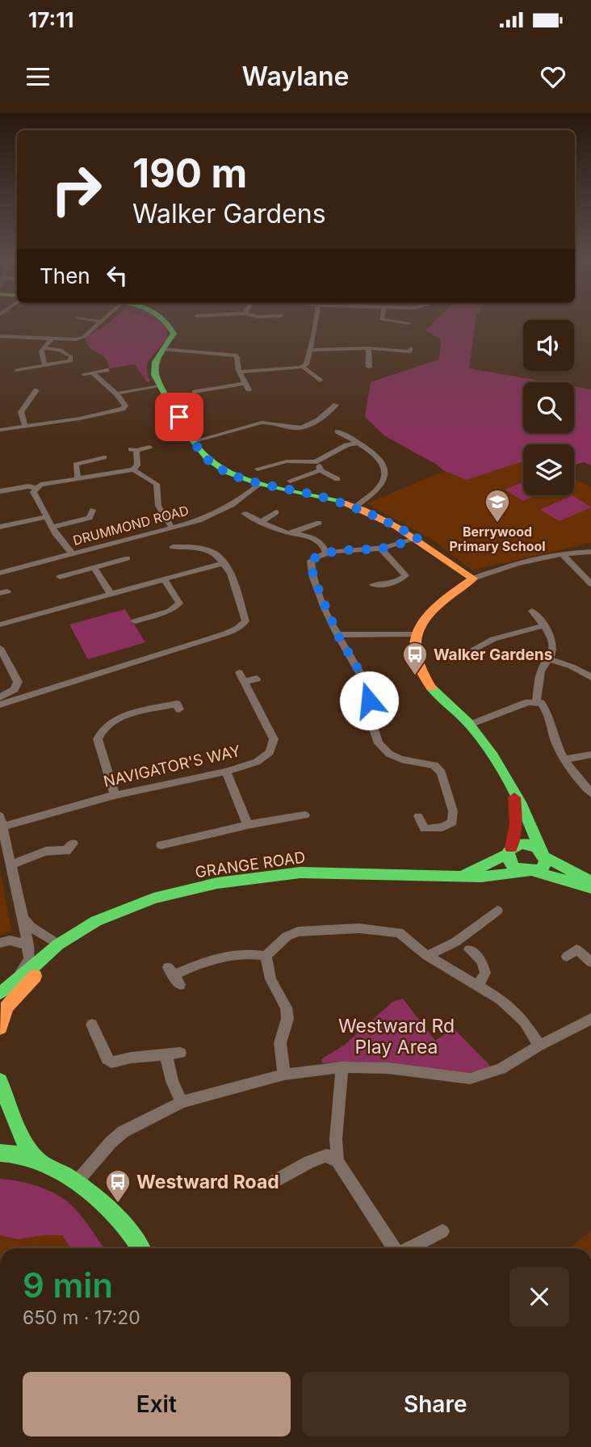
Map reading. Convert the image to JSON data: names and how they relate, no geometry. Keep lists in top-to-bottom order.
{
  "streets": {
    "street": ["DRUMMOND ROAD", "NAVIGATOR'S WAY", "GRANGE ROAD"]
  },
  "parks": ["Westward Rd Play Area"],
  "places": {
    "school or university": ["Berrywood Primary School"],
    "bus stop": ["Walker Gardens", "Westward Road"]
  },
  "page": {
    "status": "17:11",
    "header": "Waylane",
    "turn": ["190 m", "Walker Gardens"],
    "then": "Then",
    "heading": ["9 min", "650 m · 17:20"],
    "buttons": ["Exit", "Share"]
  }
}
